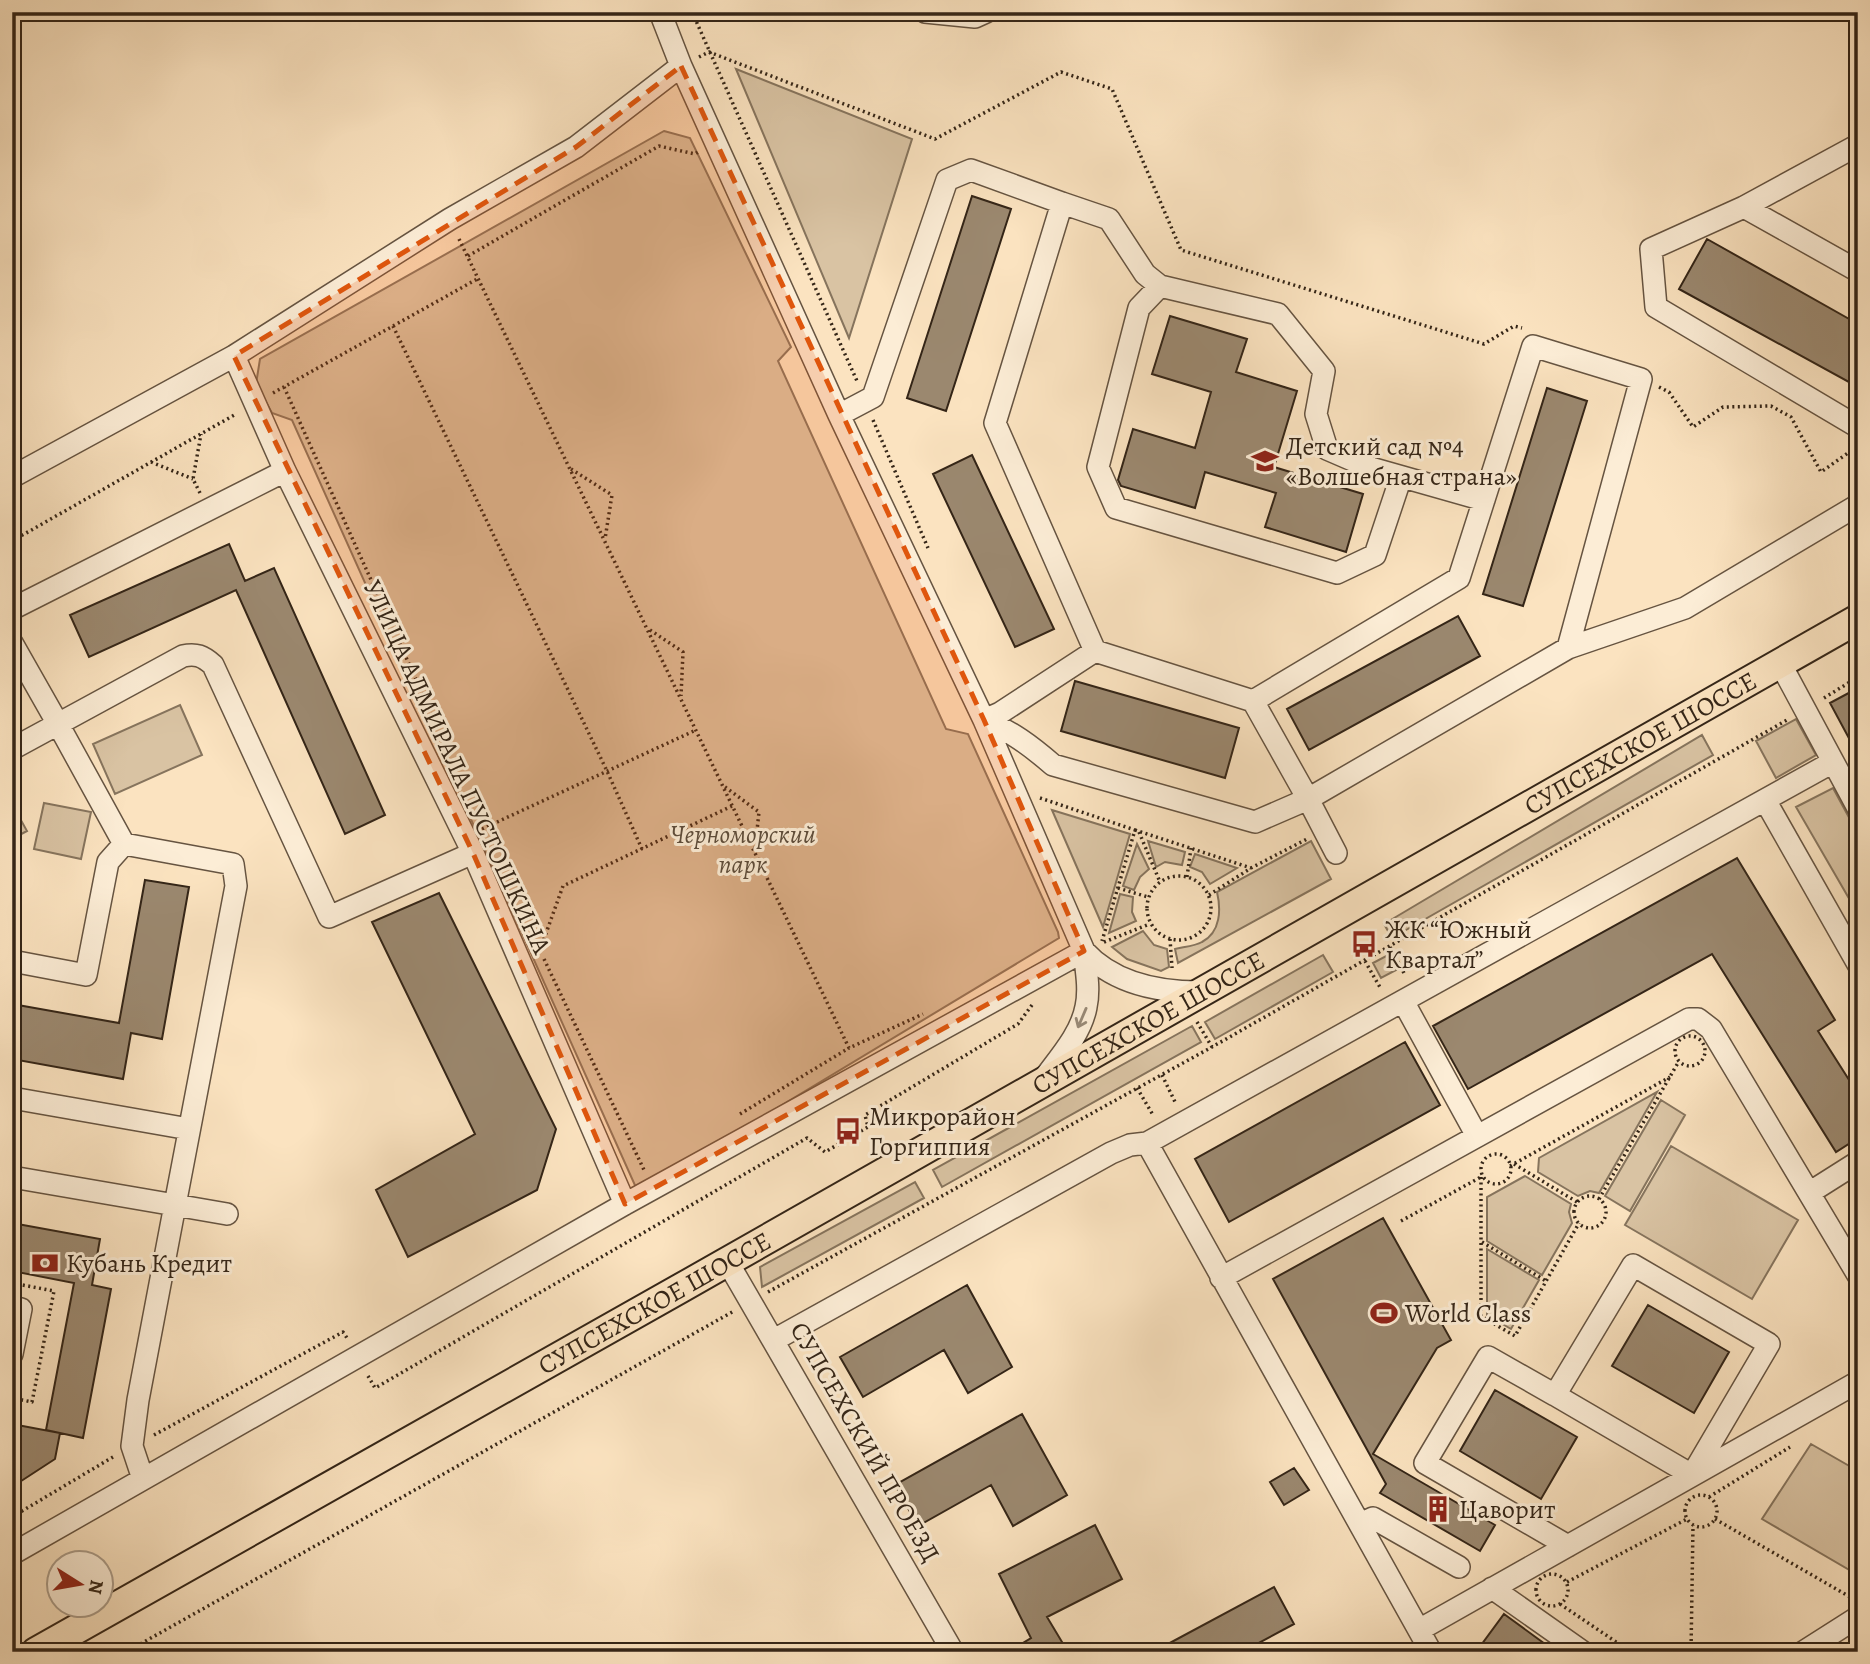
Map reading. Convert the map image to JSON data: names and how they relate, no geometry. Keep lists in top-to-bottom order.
{
  "streets": {
    "main road": ["СУПСЕХСКОЕ ШОССЕ"],
    "street": ["УЛИЦА АДМИРАЛА ПУСТОШКИНА", "СУПСЕХСКИЙ ПРОЕЗД"]
  },
  "crossings": [
    ["СУПСЕХСКОЕ ШОССЕ", "СУПСЕХСКИЙ ПРОЕЗД"]
  ],
  "parks": ["Черноморский парк"],
  "places": {
    "school or university": ["Детский сад №4 «Волшебная страна»"],
    "bus stop": ["ЖК “Южный Квартал”", "Микрорайон Горгиппия"],
    "bank": ["Кубань Кредит"],
    "sports": ["World Class"],
    "building": ["Цаворит"]
  },
  "north": "right"
}
